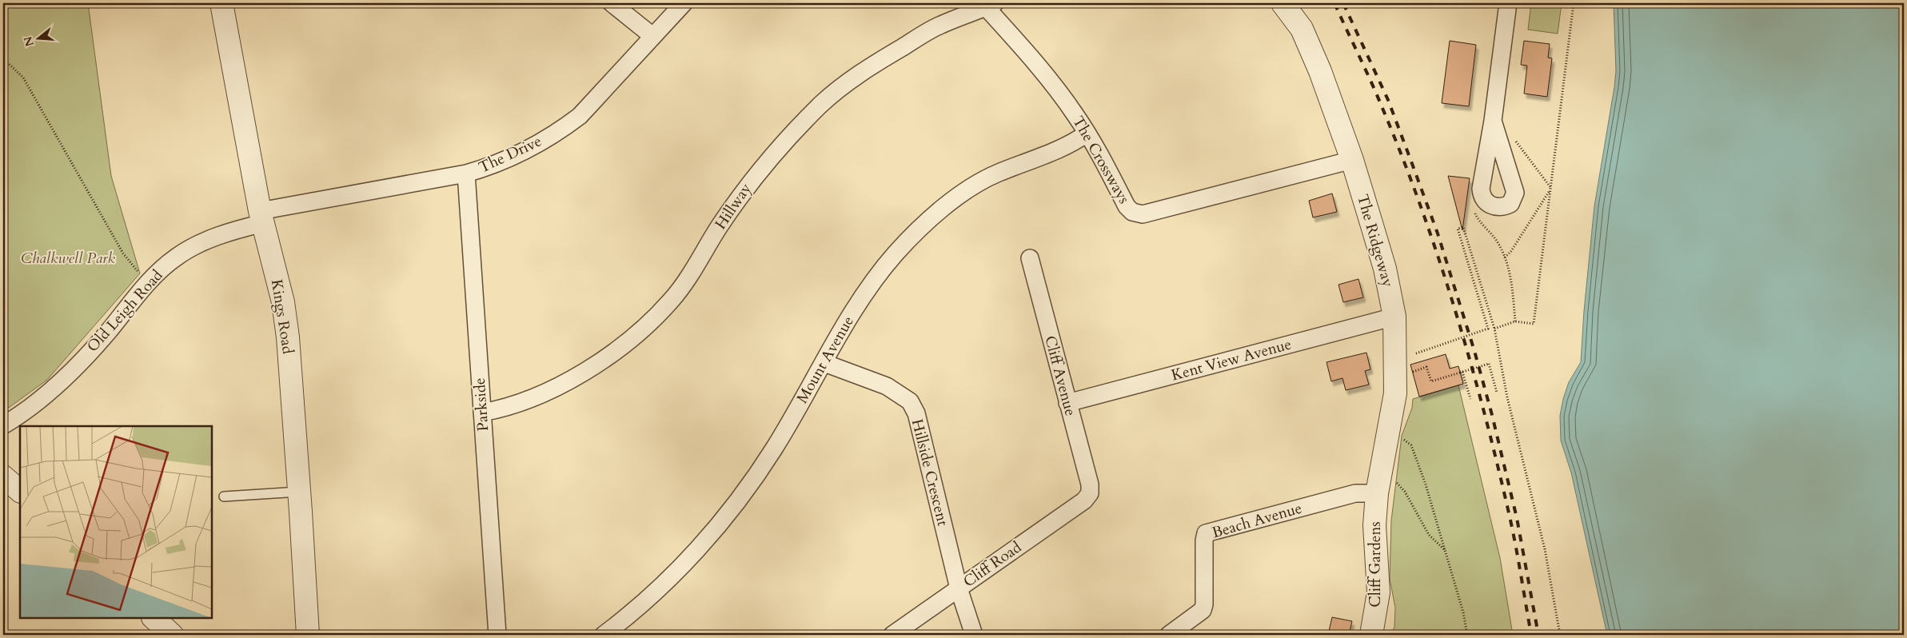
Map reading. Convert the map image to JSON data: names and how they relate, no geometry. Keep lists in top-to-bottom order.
{
  "streets": {
    "street": [
      "The Drive",
      "The Crossways",
      "Hillway",
      "The Ridgeway",
      "Old Leigh Road",
      "Kings Road",
      "Mount Avenue",
      "Kent View Avenue",
      "Cliff Avenue",
      "Parkside",
      "Hillside Crescent",
      "Beach Avenue",
      "Cliff Road",
      "Cliff Gardens"
    ]
  },
  "crossings": [
    ["The Drive", "Old Leigh Road"],
    ["The Drive", "Kings Road"],
    ["The Drive", "Parkside"],
    ["The Crossways", "Hillway"],
    ["The Crossways", "The Ridgeway"],
    ["The Crossways", "Mount Avenue"],
    ["Hillway", "Parkside"],
    ["The Ridgeway", "Kent View Avenue"],
    ["The Ridgeway", "Beach Avenue"],
    ["The Ridgeway", "Cliff Gardens"],
    ["Old Leigh Road", "Kings Road"],
    ["Mount Avenue", "Hillside Crescent"],
    ["Kent View Avenue", "Cliff Avenue"],
    ["Cliff Avenue", "Cliff Road"],
    ["Hillside Crescent", "Cliff Road"],
    ["Beach Avenue", "Cliff Gardens"]
  ],
  "parks": ["Chalkwell Park"],
  "north": "left"
}
